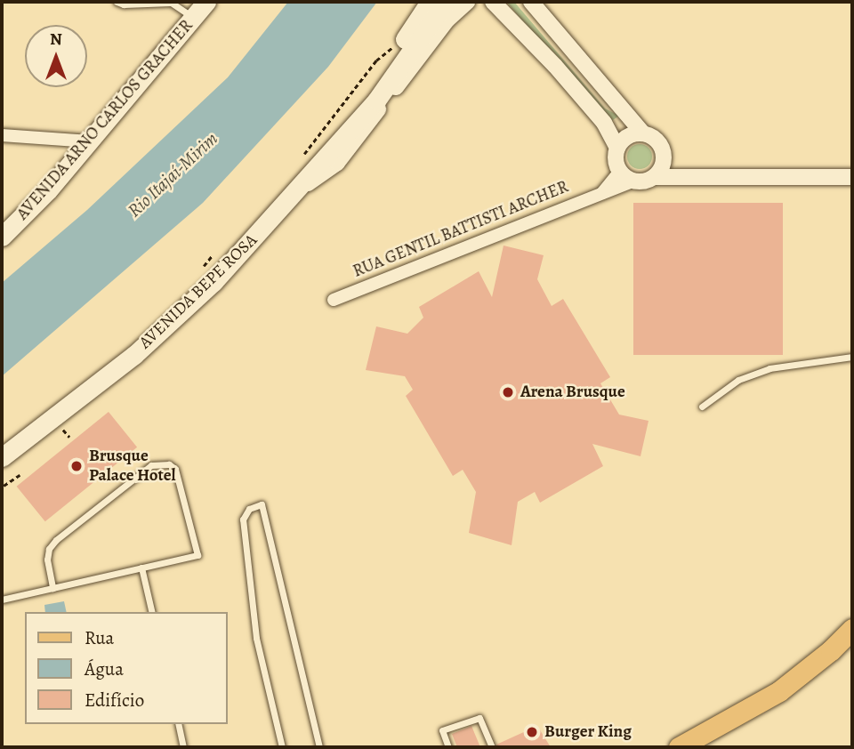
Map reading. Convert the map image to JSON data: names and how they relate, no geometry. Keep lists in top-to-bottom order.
{
  "streets": {
    "main road": ["AVENIDA ARNO CARLOS GRACHER", "AVENIDA BEPE ROSA"],
    "street": ["RUA GENTIL BATTISTI ARCHER"]
  },
  "water": ["Rio Itajaí-Mirim"],
  "places": ["Arena Brusque", "Brusque Palace Hotel", "Burger King"],
  "legend": ["Rua", "Água", "Edifício"],
  "north": "top"
}
